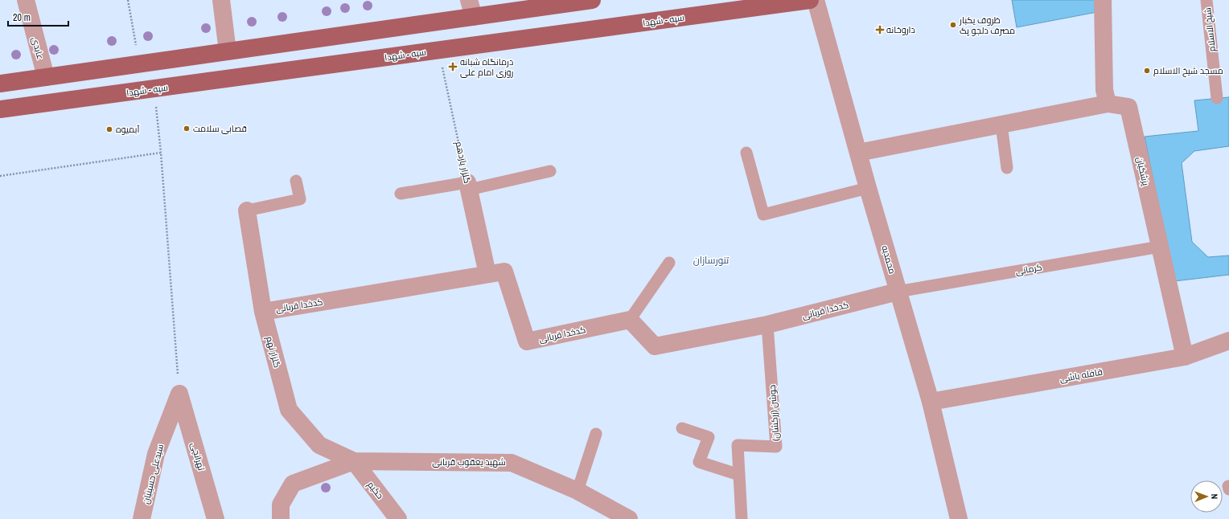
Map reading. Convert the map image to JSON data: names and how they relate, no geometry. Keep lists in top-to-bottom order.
{
  "streets": {
    "main road": ["سپه - شهدا"],
    "street": [
      "عابدی",
      "گلزار یازدهم",
      "پزشکیان",
      "محمدیه",
      "کدخدا قربانی",
      "گلزار نهم",
      "قافله باشی",
      "تهرانچی",
      "شهید یعقوب قربانی",
      "سیدعلی حسینیان",
      "حکیم"
    ],
    "lane": ["شیخ الاسلام", "کرمانی", "جوشن (زرکشان)"]
  },
  "crossings": [
    ["سپه - شهدا", "گلزار یازدهم"],
    ["گلزار یازدهم", "کدخدا قربانی"],
    ["پزشکیان", "کرمانی"],
    ["پزشکیان", "قافله باشی"],
    ["محمدیه", "کرمانی"],
    ["محمدیه", "کدخدا قربانی"],
    ["محمدیه", "قافله باشی"],
    ["کرمانی", "کدخدا قربانی"],
    ["کدخدا قربانی", "گلزار نهم"],
    ["کدخدا قربانی", "جوشن (زرکشان)"],
    ["گلزار نهم", "شهید یعقوب قربانی"],
    ["گلزار نهم", "حکیم"],
    ["تهرانچی", "سیدعلی حسینیان"],
    ["شهید یعقوب قربانی", "حکیم"]
  ],
  "districts": ["تنورسازان"],
  "places": {
    "other": [
      "ظروف یکبار مصرف دلجو پک",
      "مسجد شیخ الاسلام",
      "قصابی سلامت",
      "آبمیوه"
    ],
    "health": ["داروخانه", "درمانگاه شبانه روزی امام علی"]
  },
  "scale_bar": "20 m",
  "north": "right"
}
